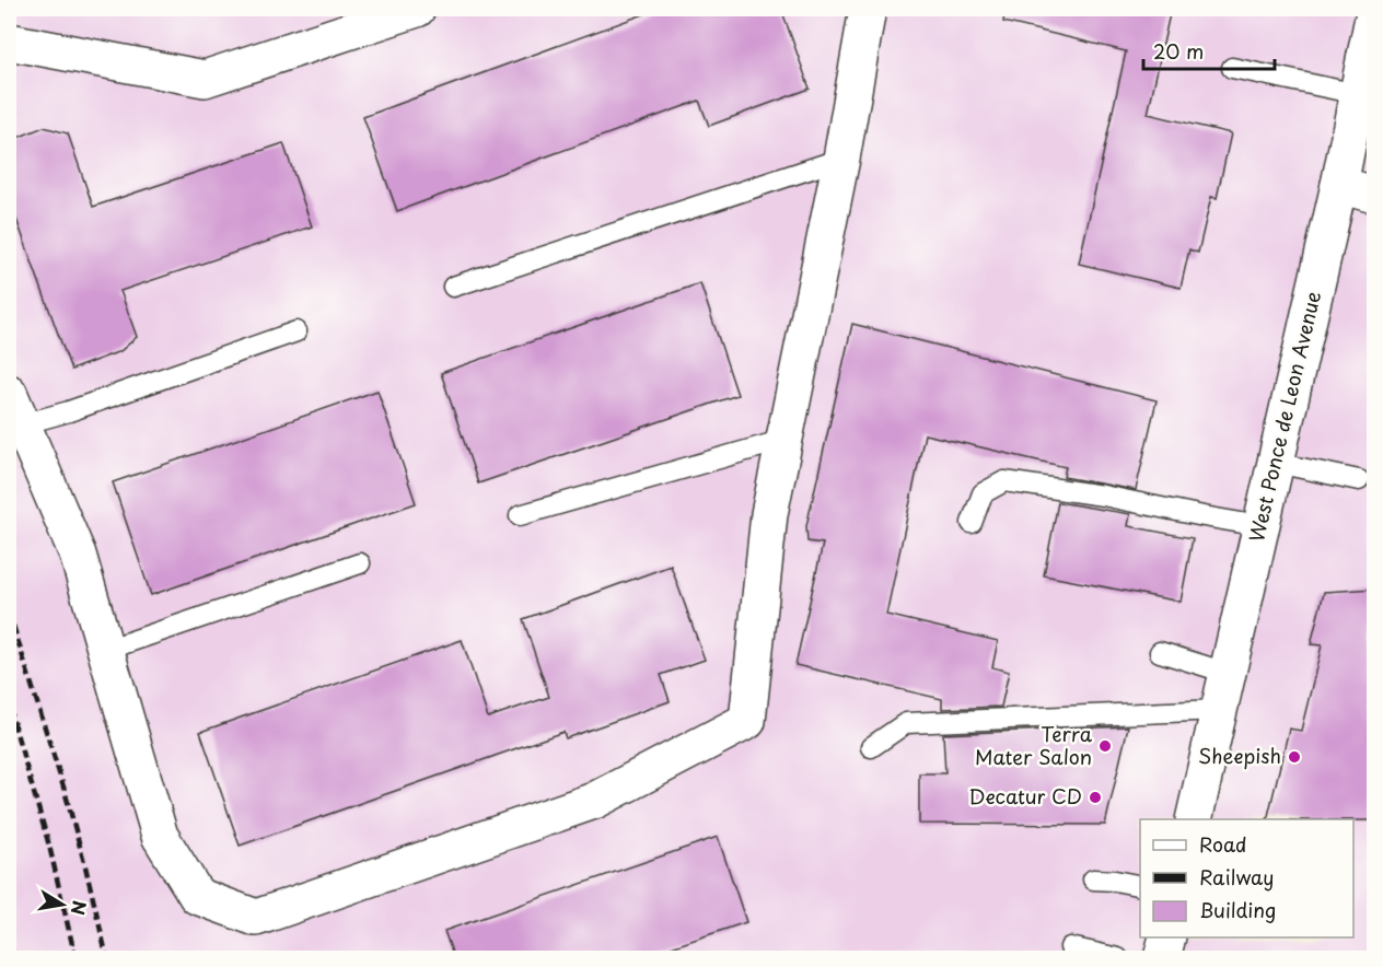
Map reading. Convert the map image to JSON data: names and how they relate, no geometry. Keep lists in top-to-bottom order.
{
  "streets": {
    "street": ["West Ponce de Leon Avenue"]
  },
  "places": ["Terra Mater Salon", "Sheepish", "Decatur CD"],
  "legend": ["Road", "Railway", "Building"],
  "scale_bar": "20 m",
  "north": "right"
}
